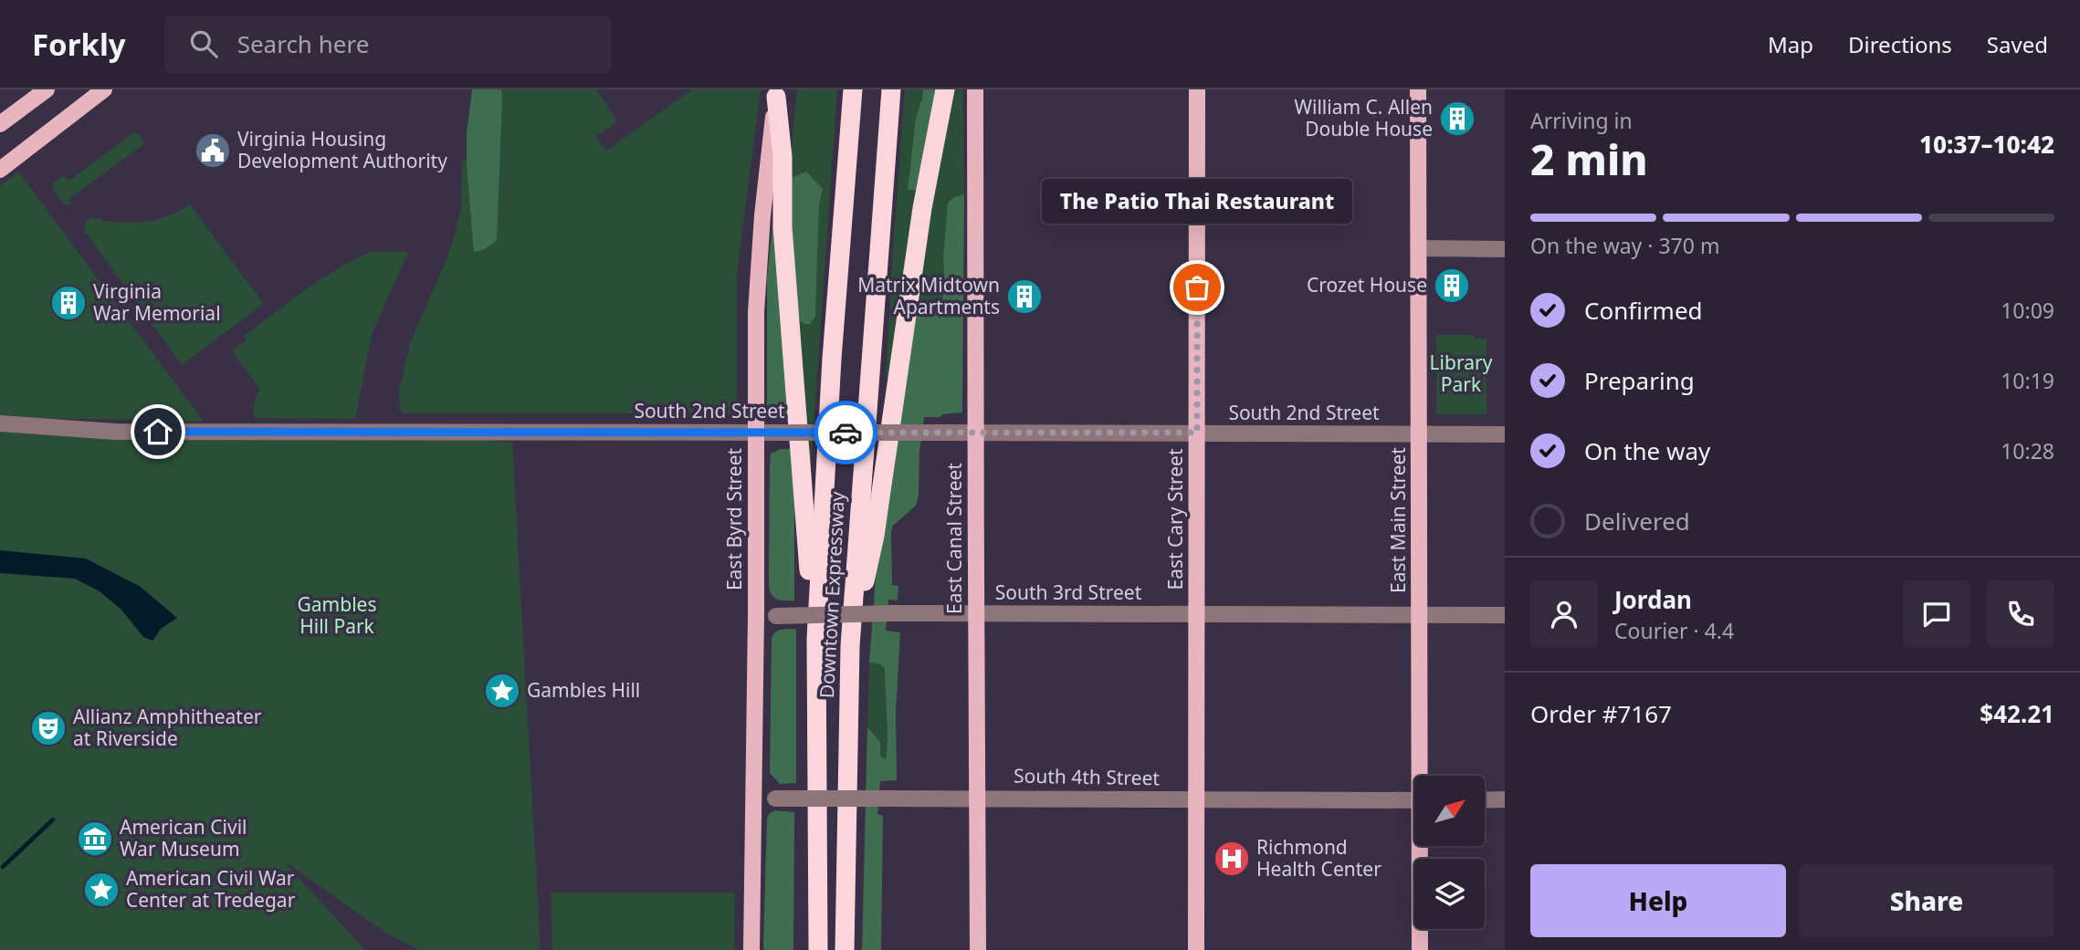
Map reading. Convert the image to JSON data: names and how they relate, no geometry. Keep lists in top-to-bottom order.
{
  "streets": {
    "highway": ["Downtown Expressway"],
    "main road": [
      "East Byrd Street",
      "East Cary Street",
      "East Main Street",
      "East Canal Street"
    ],
    "street": ["South 2nd Street", "South 3rd Street", "South 4th Street"]
  },
  "crossings": [
    ["South 2nd Street", "East Byrd Street"],
    ["South 2nd Street", "East Cary Street"],
    ["South 2nd Street", "East Main Street"],
    ["South 2nd Street", "East Canal Street"],
    ["East Byrd Street", "South 3rd Street"],
    ["East Byrd Street", "South 4th Street"],
    ["East Cary Street", "South 3rd Street"],
    ["East Cary Street", "South 4th Street"],
    ["East Main Street", "South 3rd Street"],
    ["East Canal Street", "South 3rd Street"],
    ["East Canal Street", "South 4th Street"]
  ],
  "parks": ["Library Park", "Gambles Hill Park"],
  "places": {
    "building": [
      "William C. Allen Double House",
      "Crozet House",
      "Matrix Midtown Apartments",
      "Virginia War Memorial"
    ],
    "public building": ["Virginia Housing Development Authority"],
    "other": ["The Patio Thai Restaurant"],
    "place": ["Gambles Hill", "American Civil War Center at Tredegar"],
    "theatre": ["Allianz Amphitheater at Riverside"],
    "museum": ["American Civil War Museum"],
    "hospital": ["Richmond Health Center"]
  },
  "north": "top right",
  "page": {
    "header": "Forkly",
    "search": "Search here",
    "nav": ["Map", "Directions", "Saved"],
    "heading": ["2 min", "Arriving in", "10:37–10:42"],
    "panel": [
      "Jordan",
      "Courier · 4.4",
      "Order #7167",
      "$42.21"
    ],
    "bubble": "The Patio Thai Restaurant",
    "bar": "On the way · 370 m",
    "list": [
      ["Confirmed", "10:09"],
      ["Preparing", "10:19"],
      ["On the way", "10:28"],
      "Delivered"
    ],
    "buttons": ["Help", "Share"]
  }
}
